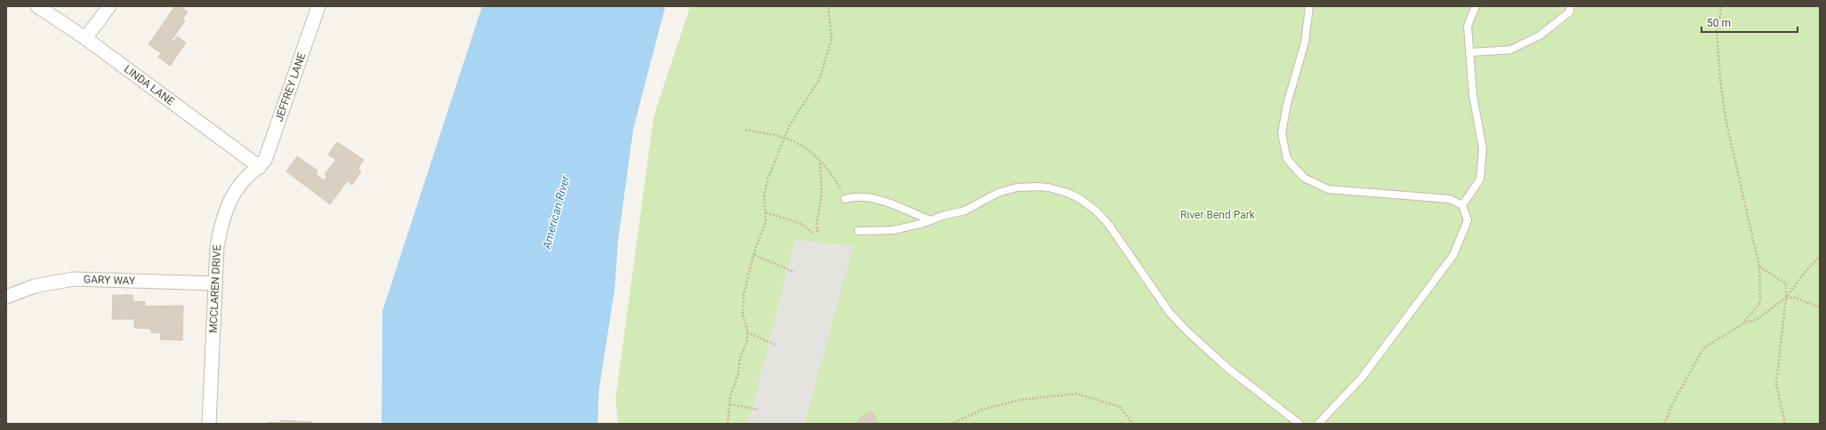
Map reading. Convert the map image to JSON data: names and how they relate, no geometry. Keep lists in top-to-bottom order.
{
  "streets": {
    "street": [
      "LINDA LANE",
      "JEFFREY LANE",
      "GARY WAY",
      "MCCLAREN DRIVE"
    ]
  },
  "crossings": [
    ["LINDA LANE", "JEFFREY LANE"],
    ["LINDA LANE", "MCCLAREN DRIVE"],
    ["JEFFREY LANE", "MCCLAREN DRIVE"],
    ["GARY WAY", "MCCLAREN DRIVE"]
  ],
  "water": ["American River"],
  "parks": ["River Bend Park"],
  "scale_bar": "50 m"
}
